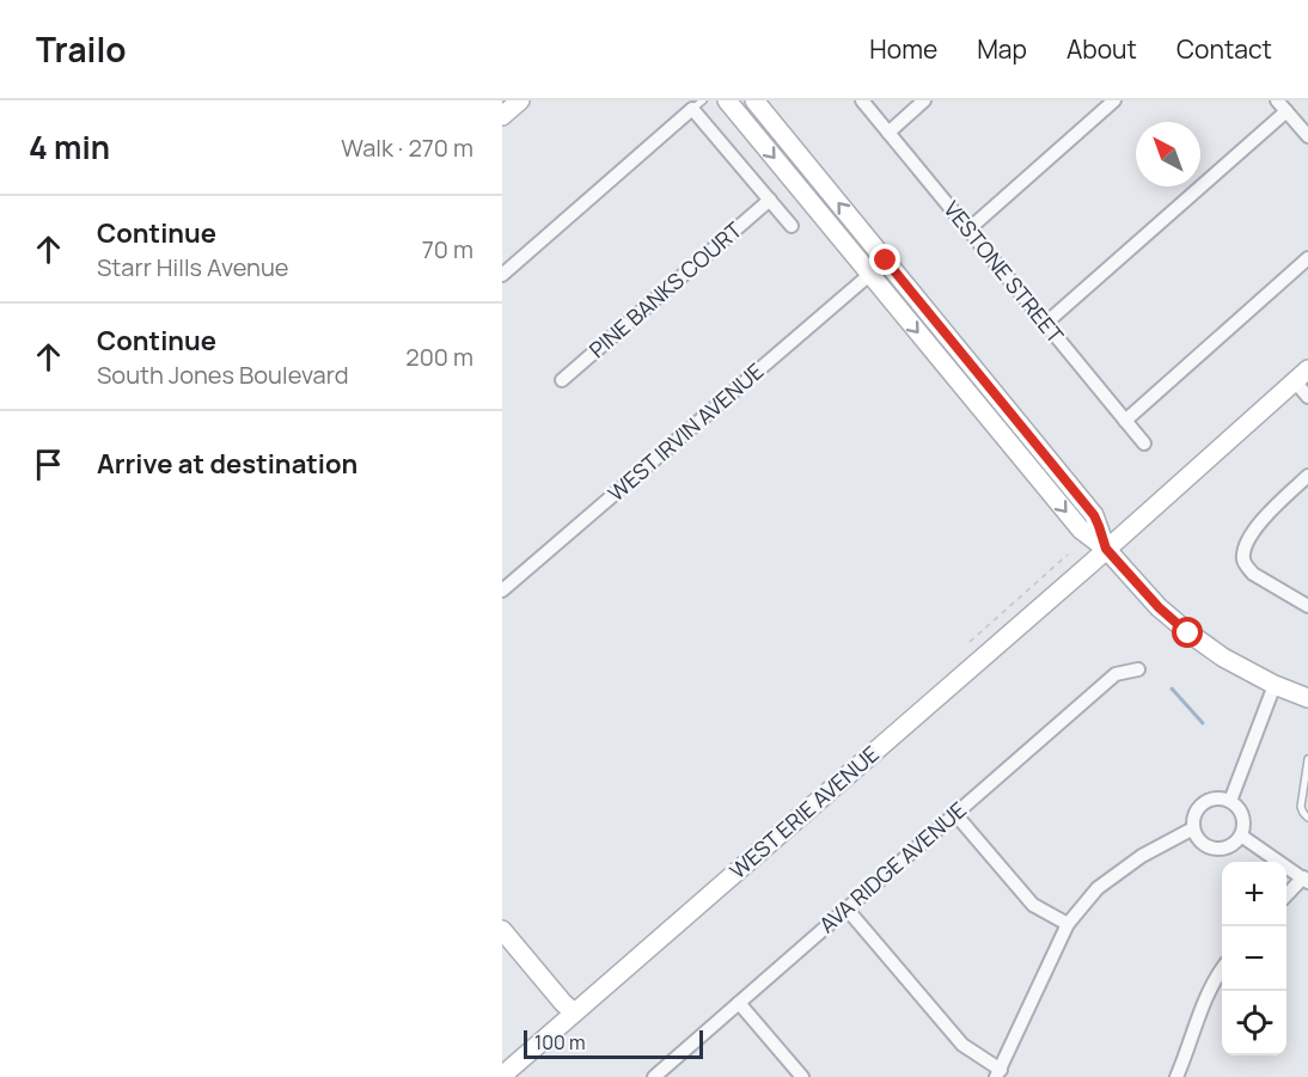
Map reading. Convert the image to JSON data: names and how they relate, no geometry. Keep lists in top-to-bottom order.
{
  "streets": {
    "street": [
      "VESTONE STREET",
      "PINE BANKS COURT",
      "WEST IRVIN AVENUE",
      "WEST ERIE AVENUE",
      "AVA RIDGE AVENUE"
    ]
  },
  "scale_bar": "100 m",
  "north": "top left",
  "page": {
    "header": "Trailo",
    "nav": [
      "Home",
      "Map",
      "About",
      "Contact"
    ],
    "heading": ["4 min", "Walk · 270 m"],
    "list": [
      ["Continue", "Starr Hills Avenue", "70 m"],
      ["Continue", "South Jones Boulevard", "200 m"],
      "Arrive at destination"
    ],
    "map_buttons": ["+", "−"],
    "scale": "100 m"
  }
}
